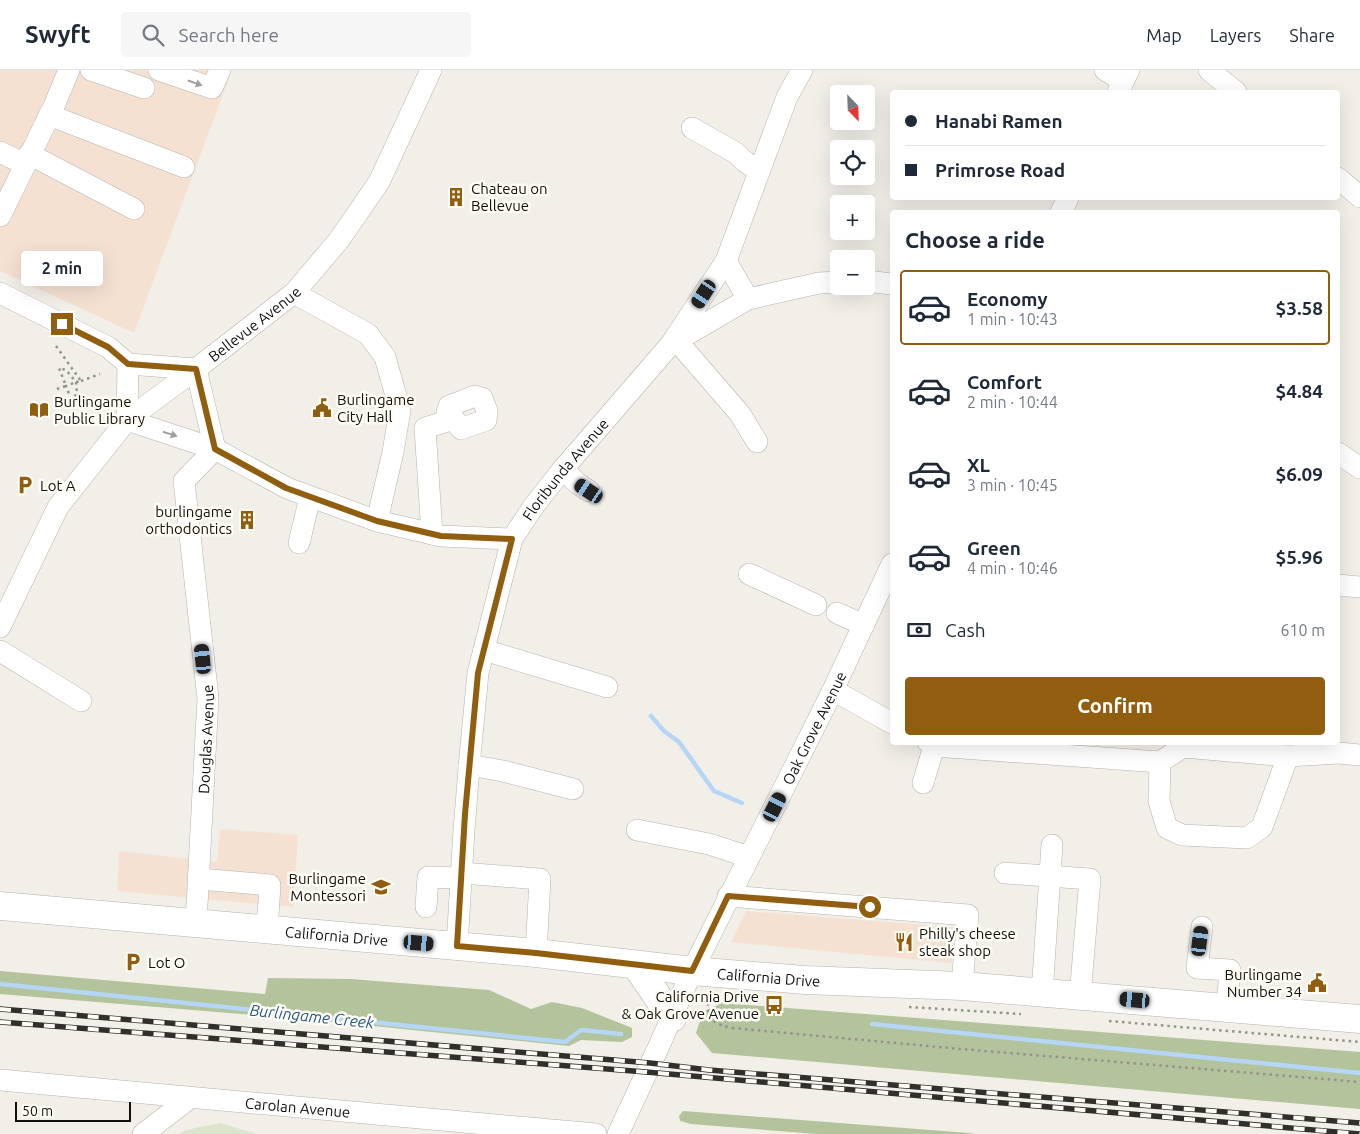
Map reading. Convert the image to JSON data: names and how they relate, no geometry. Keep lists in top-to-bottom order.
{
  "streets": {
    "main road": ["California Drive"],
    "street": [
      "Bellevue Avenue",
      "Floribunda Avenue",
      "Oak Grove Avenue",
      "Douglas Avenue",
      "Carolan Avenue"
    ]
  },
  "crossings": [
    ["Floribunda Avenue", "California Drive"],
    ["Oak Grove Avenue", "California Drive"],
    ["Douglas Avenue", "California Drive"]
  ],
  "water": ["Burlingame Creek"],
  "places": {
    "building": ["Chateau on Bellevue", "burlingame orthodontics"],
    "public building": ["Burlingame City Hall", "Burlingame Number 34"],
    "library": ["Burlingame Public Library"],
    "parking": ["Lot A", "Lot O"],
    "school or university": ["Burlingame Montessori"],
    "restaurant": ["Philly's cheese steak shop"],
    "bus stop": ["California Drive & Oak Grove Avenue"]
  },
  "scale_bar": "50 m",
  "north": "bottom right",
  "page": {
    "header": "Swyft",
    "search": "Search here",
    "nav": ["Map", "Layers", "Share"],
    "map_buttons": ["+", "−"],
    "banner": ["Hanabi Ramen", "Primrose Road"],
    "heading": "Choose a ride",
    "bubble": "2 min",
    "list": [
      {
        "name": "Economy",
        "note": "1 min · 10:43",
        "value": "$3.58"
      },
      {
        "name": "Comfort",
        "note": "2 min · 10:44",
        "value": "$4.84"
      },
      {
        "name": "XL",
        "note": "3 min · 10:45",
        "value": "$6.09"
      },
      {
        "name": "Green",
        "note": "4 min · 10:46",
        "value": "$5.96"
      }
    ],
    "pay": ["Cash", "610 m"],
    "buttons": "Confirm",
    "scale": "50 m"
  }
}
